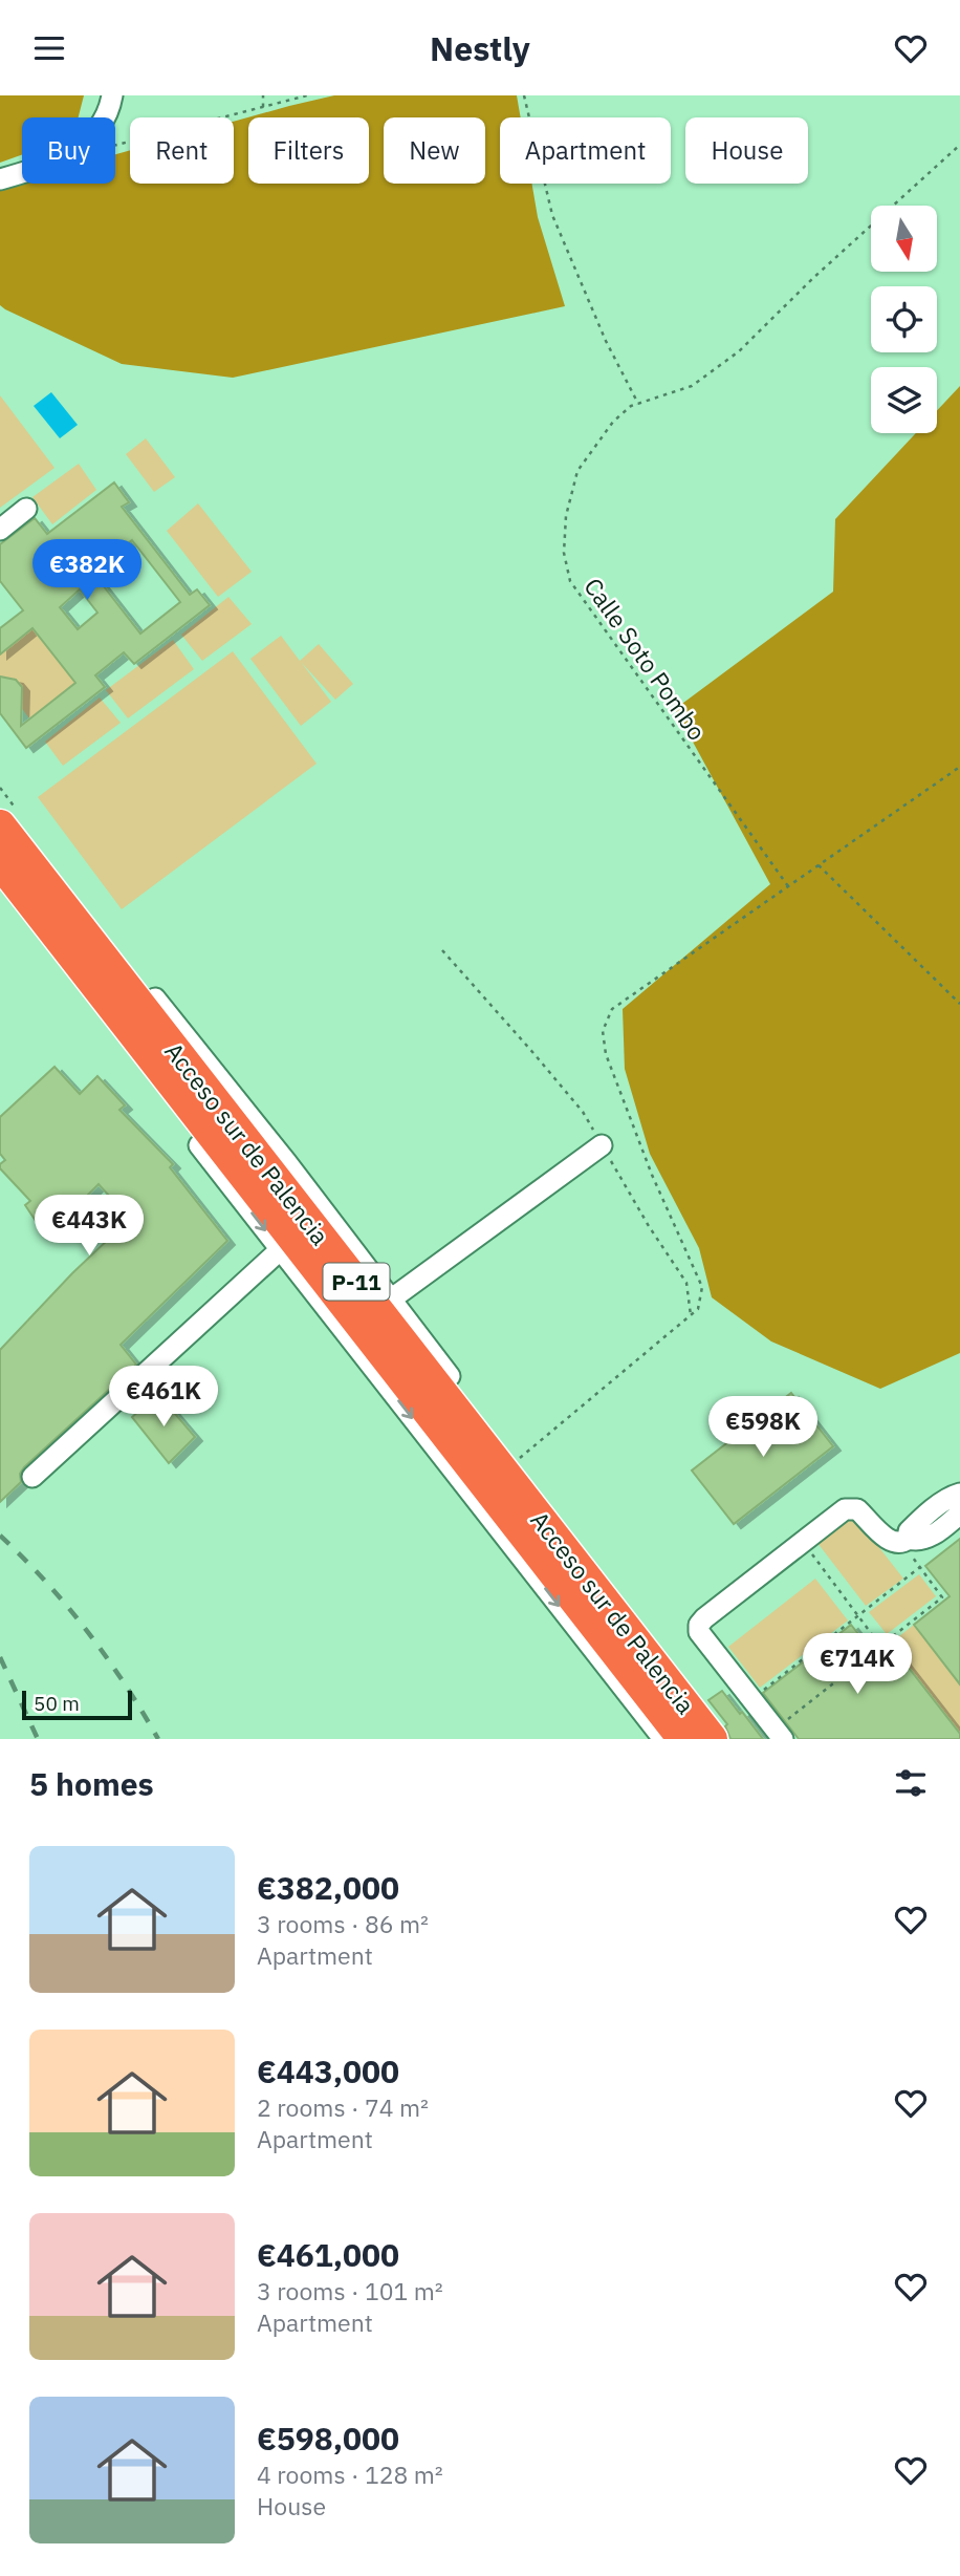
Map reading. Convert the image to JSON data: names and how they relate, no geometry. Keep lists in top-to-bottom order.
{
  "streets": {
    "highway": ["Acceso sur de Palencia", "P-11"],
    "path": ["Calle Soto Pombo"]
  },
  "scale_bar": "50 m",
  "north": "bottom",
  "page": {
    "header": "Nestly",
    "chip": [
      "Buy",
      "Rent",
      "Filters",
      "New",
      "Apartment",
      "House"
    ],
    "price": [
      "€382K",
      "€443K",
      "€461K",
      "€598K",
      "€714K"
    ],
    "scale": "50 m",
    "heading": "5 homes",
    "list": [
      {
        "name": "€382,000",
        "note": "3 rooms · 86 m² · Apartment"
      },
      {
        "name": "€443,000",
        "note": "2 rooms · 74 m² · Apartment"
      },
      {
        "name": "€461,000",
        "note": "3 rooms · 101 m² · Apartment"
      },
      {
        "name": "€598,000",
        "note": "4 rooms · 128 m² · House"
      }
    ]
  }
}
